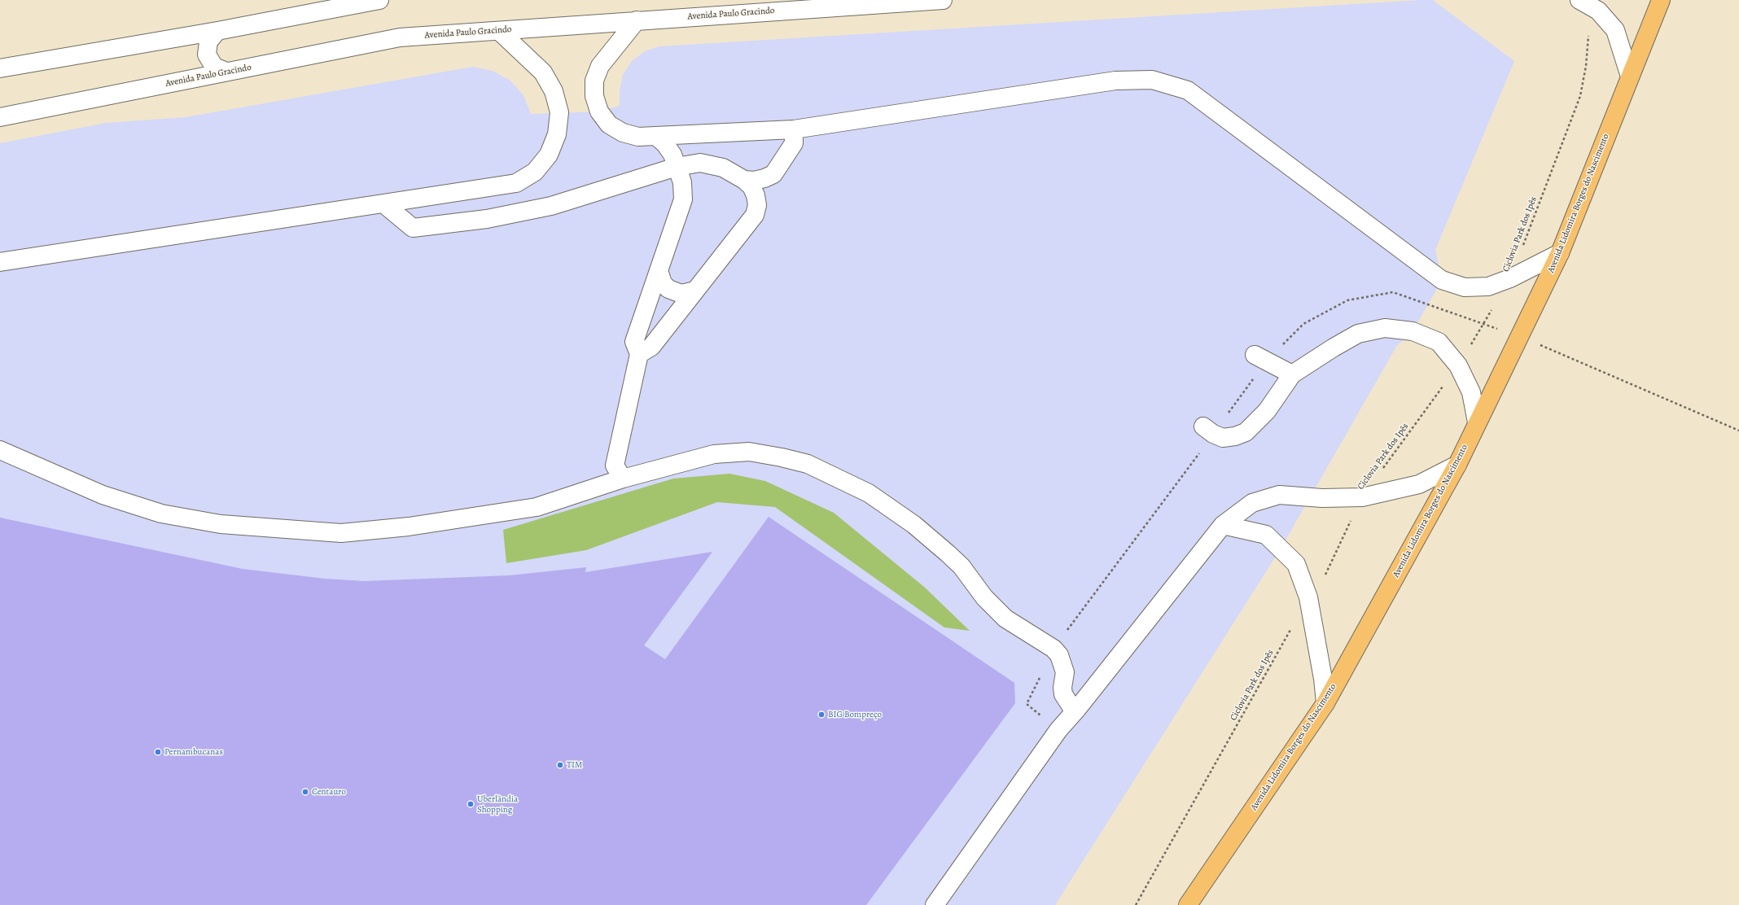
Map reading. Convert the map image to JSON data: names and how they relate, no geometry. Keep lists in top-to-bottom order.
{
  "streets": {
    "main road": ["Avenida Lidomira Borges do Nascimento"],
    "street": ["Avenida Paulo Gracindo"],
    "path": ["Ciclovia Park dos Ipês"]
  },
  "places": [
    "BIG Bompreço",
    "Pernambucanas",
    "TIM",
    "Centauro",
    "Uberlândia Shopping"
  ]
}
